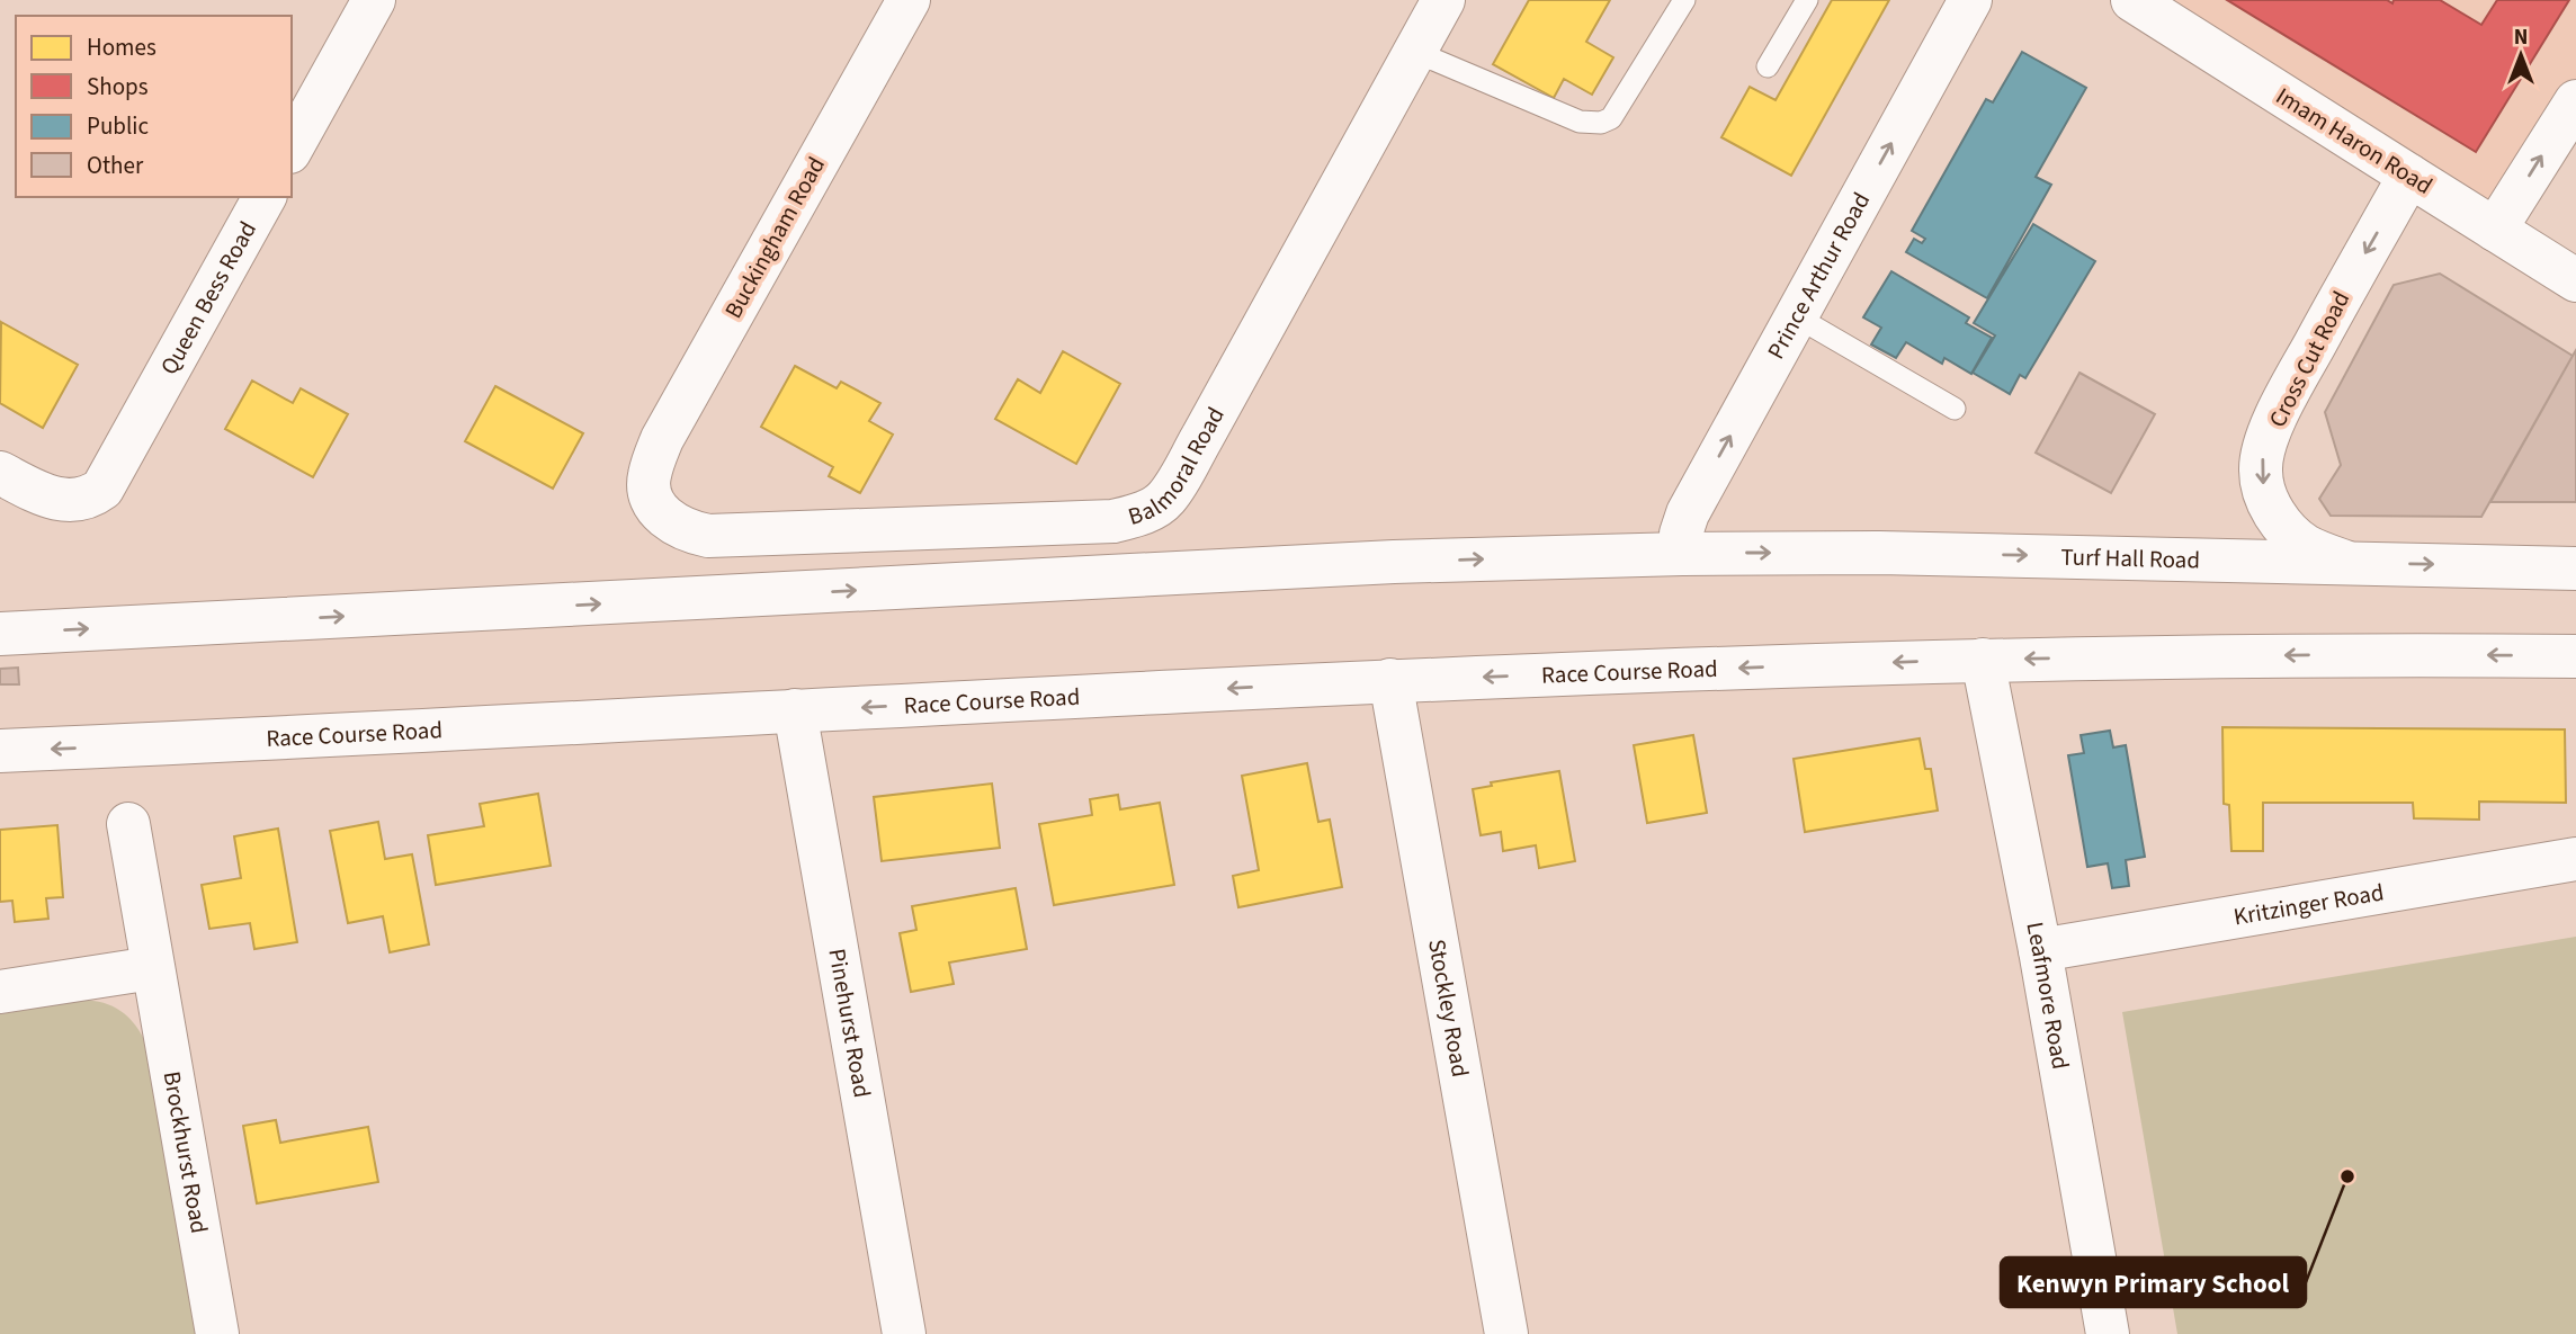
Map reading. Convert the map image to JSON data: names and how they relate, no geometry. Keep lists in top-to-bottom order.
{
  "streets": {
    "street": [
      "Imam Haron Road",
      "Buckingham Road",
      "Prince Arthur Road",
      "Queen Bess Road",
      "Cross Cut Road",
      "Balmoral Road",
      "Turf Hall Road",
      "Race Course Road",
      "Kritzinger Road",
      "Leafmore Road",
      "Stockley Road",
      "Pinehurst Road",
      "Brockhurst Road"
    ]
  },
  "crossings": [
    ["Imam Haron Road", "Cross Cut Road"],
    ["Buckingham Road", "Balmoral Road"],
    ["Prince Arthur Road", "Turf Hall Road"],
    ["Cross Cut Road", "Turf Hall Road"],
    ["Race Course Road", "Leafmore Road"],
    ["Race Course Road", "Stockley Road"],
    ["Race Course Road", "Pinehurst Road"],
    ["Kritzinger Road", "Leafmore Road"]
  ],
  "one_way": ["Prince Arthur Road", "Cross Cut Road"],
  "places": ["Kenwyn Primary School"],
  "legend": [
    "Homes",
    "Shops",
    "Public",
    "Other"
  ],
  "north": "top"
}
